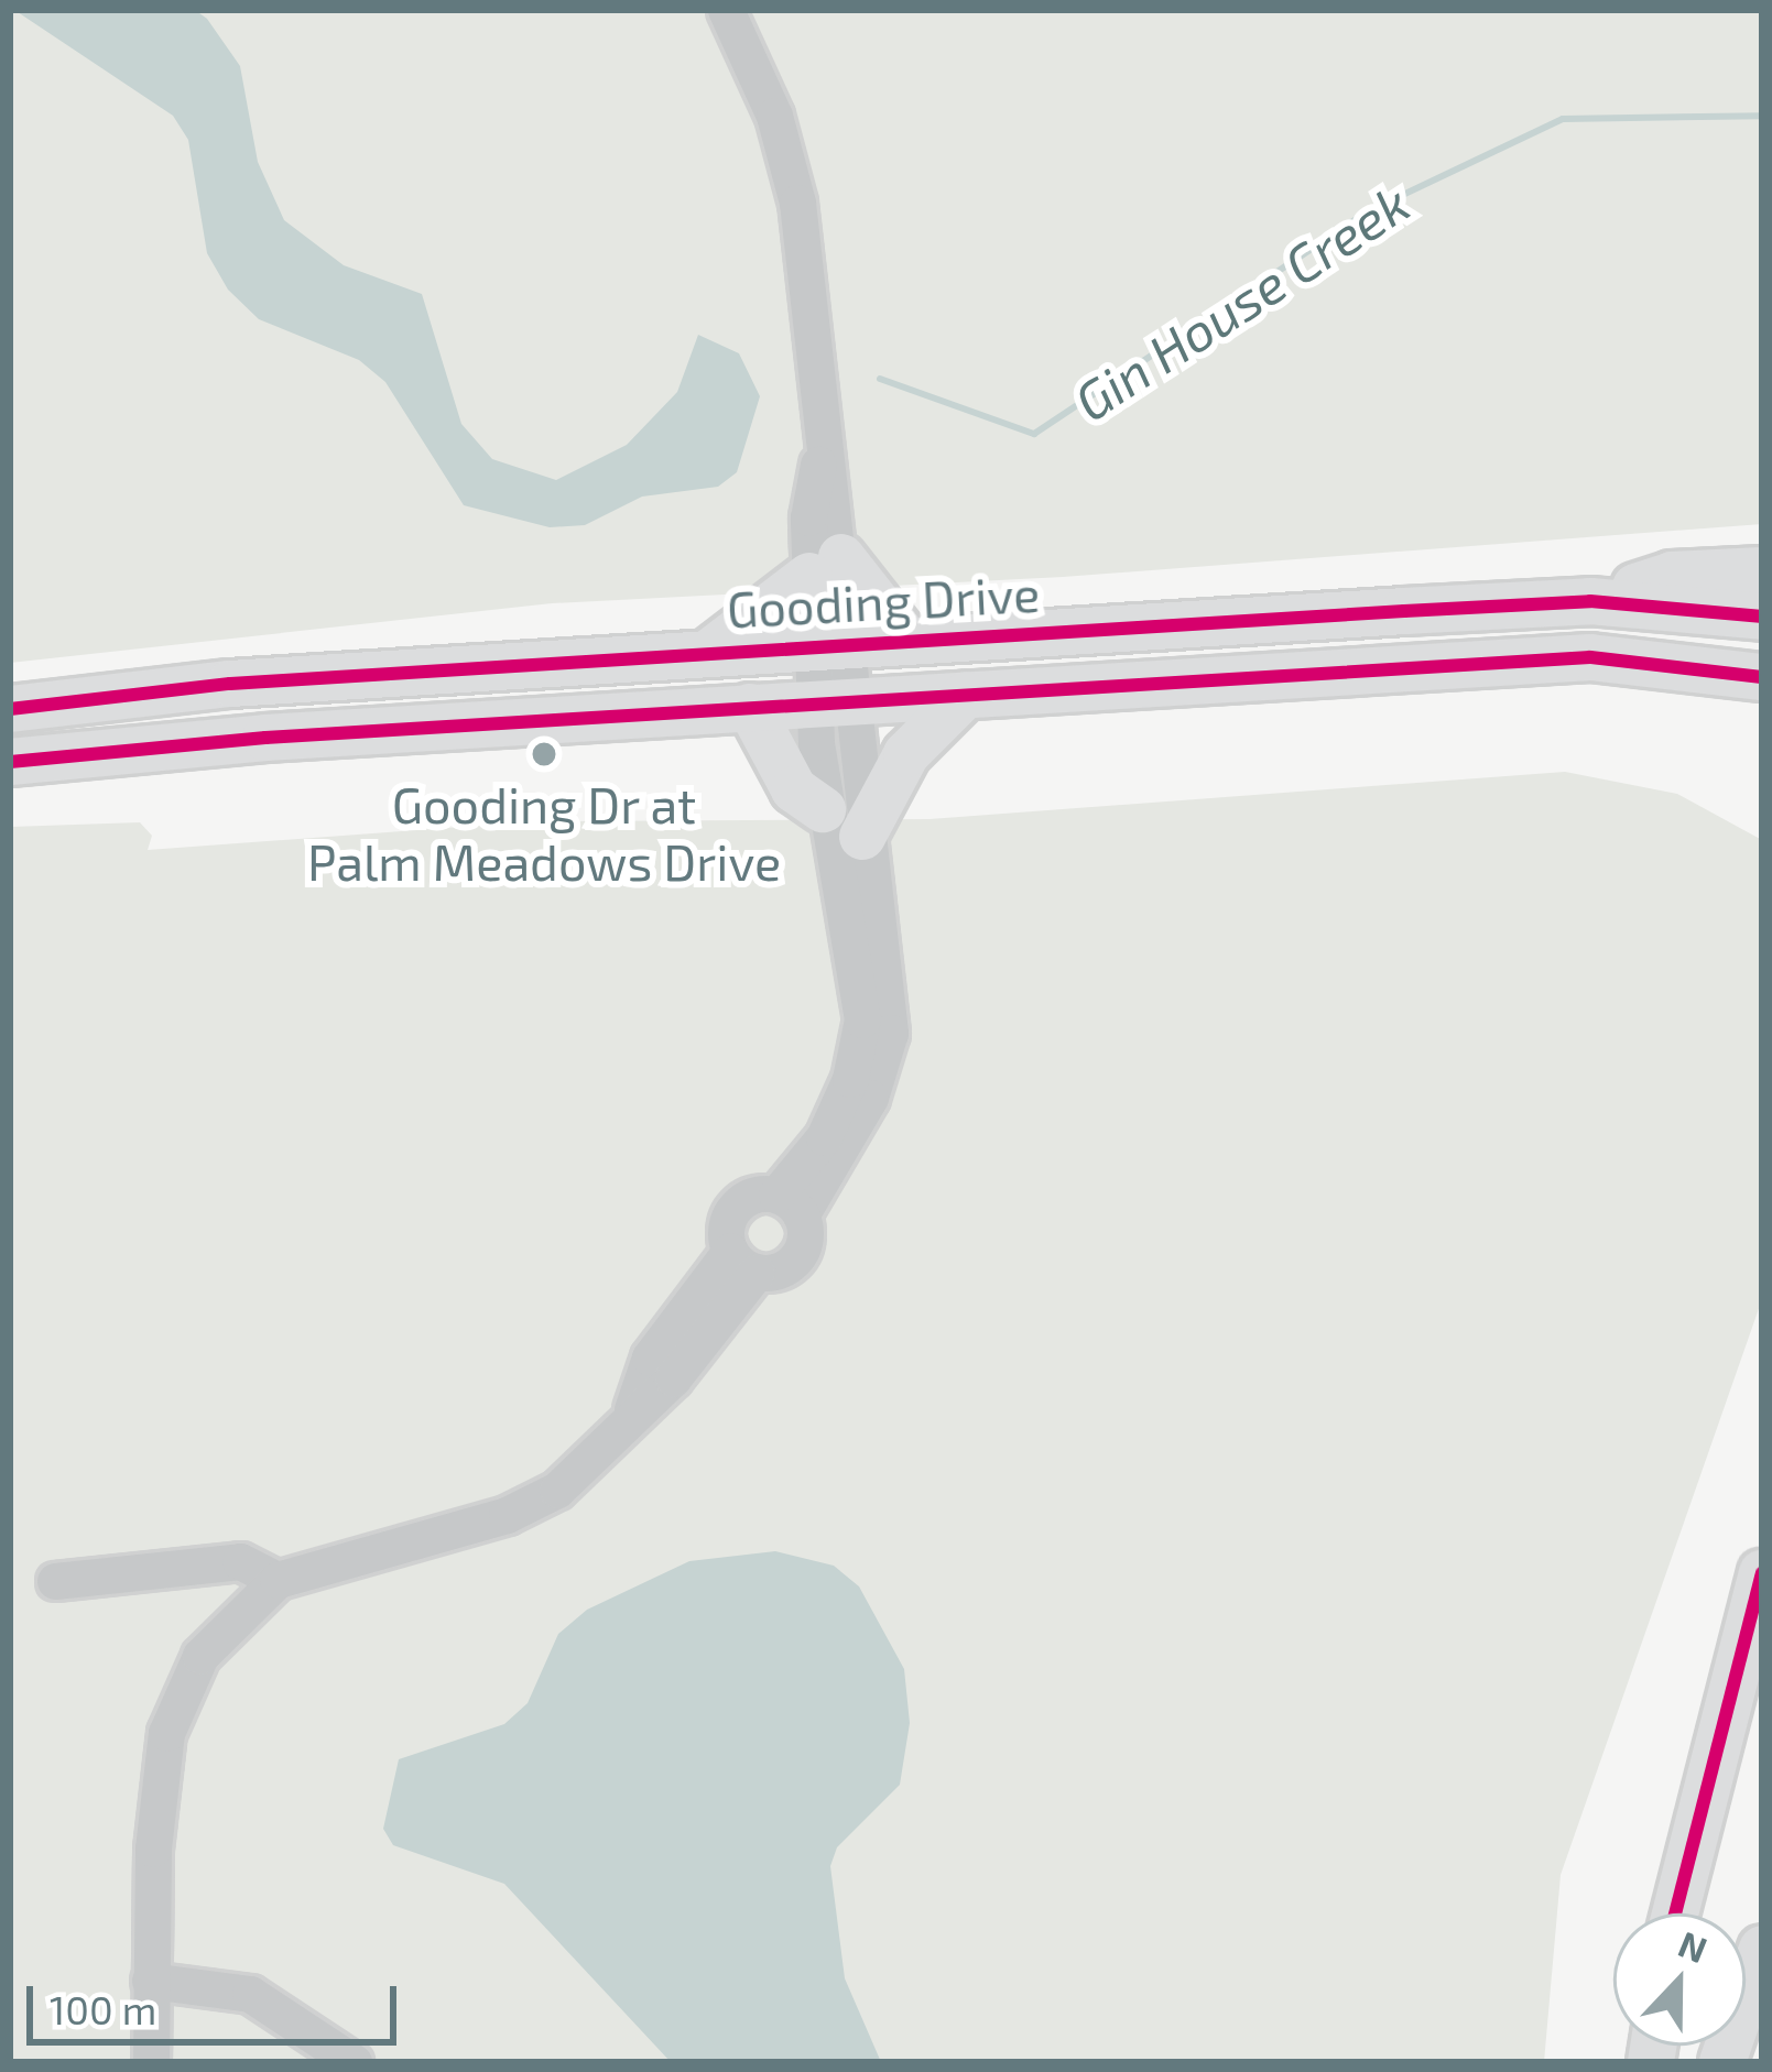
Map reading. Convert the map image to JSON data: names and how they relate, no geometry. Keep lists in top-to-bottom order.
{
  "streets": {
    "main road": ["Gooding Drive"]
  },
  "water": ["Gin House Creek"],
  "places": ["Gooding Dr at Palm Meadows Drive"],
  "scale_bar": "100 m",
  "north": "top"
}
